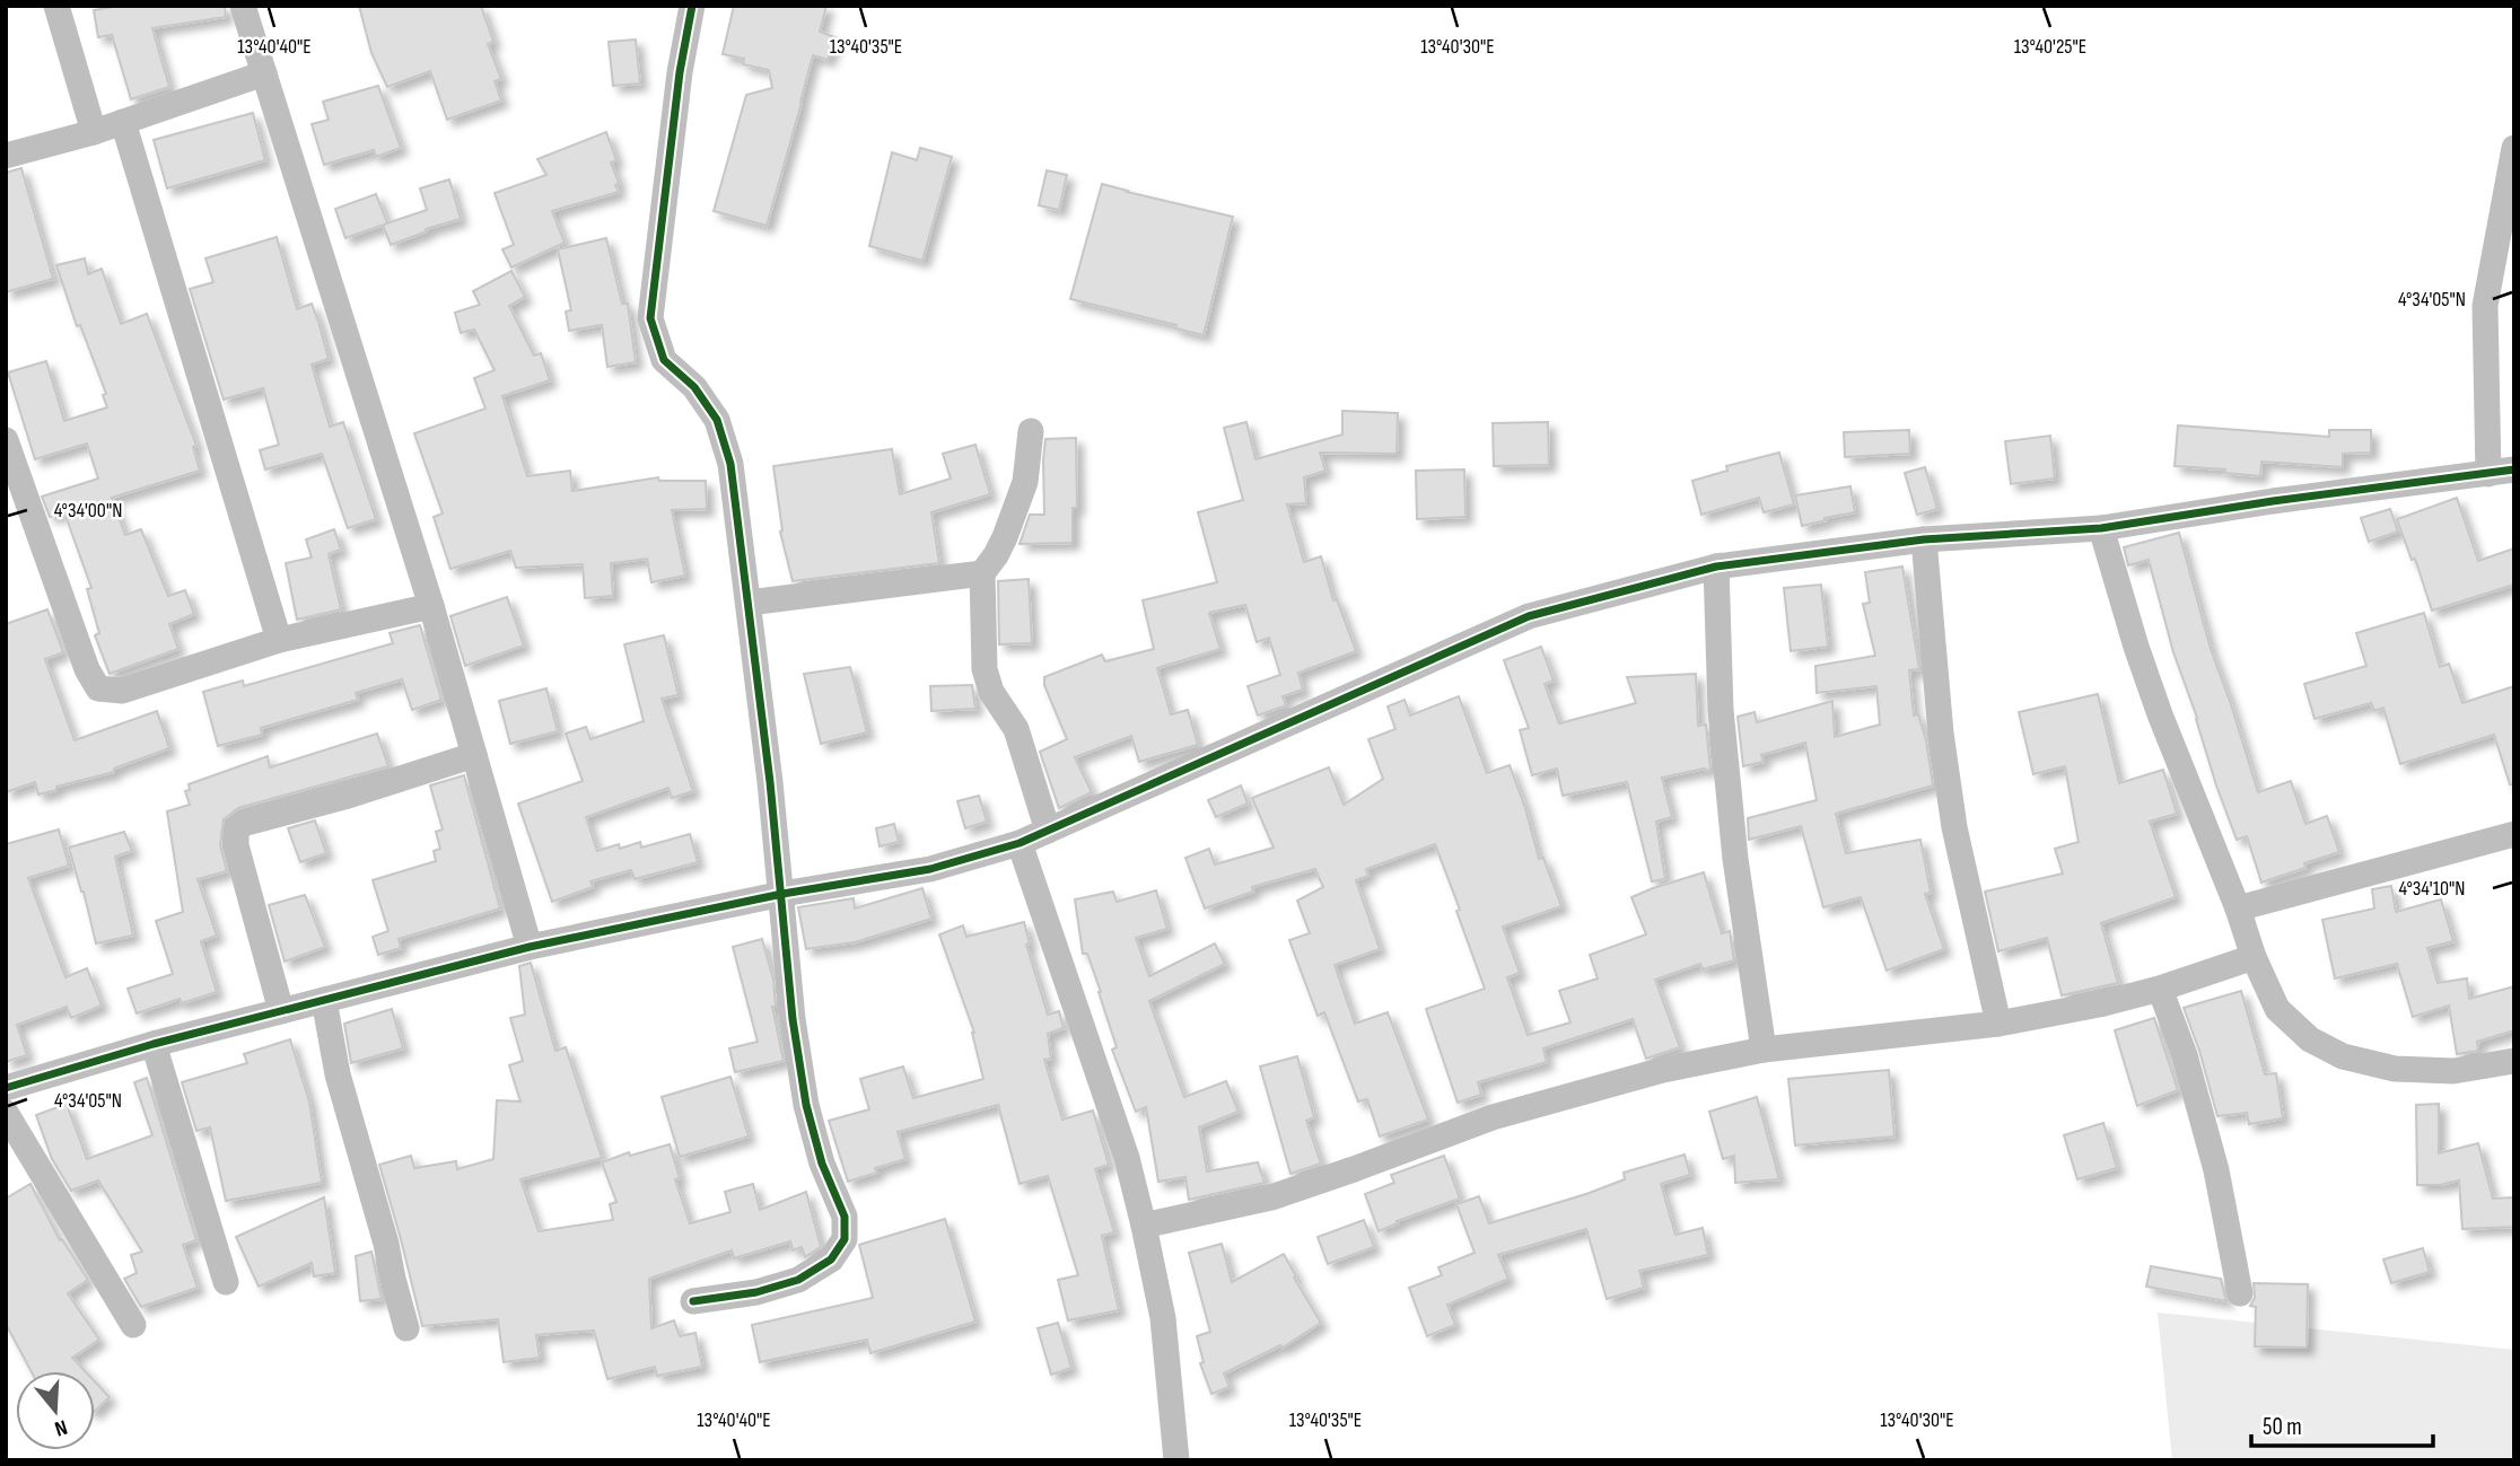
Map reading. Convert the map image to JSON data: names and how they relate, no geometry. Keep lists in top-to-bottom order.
{
  "scale_bar": "50 m",
  "north": "bottom",
  "coordinates": [
    "13°40'40\"E",
    "13°40'35\"E",
    "13°40'30\"E",
    "13°40'25\"E",
    "4°34'05\"N",
    "4°34'00\"N",
    "4°34'10\"N"
  ]
}
